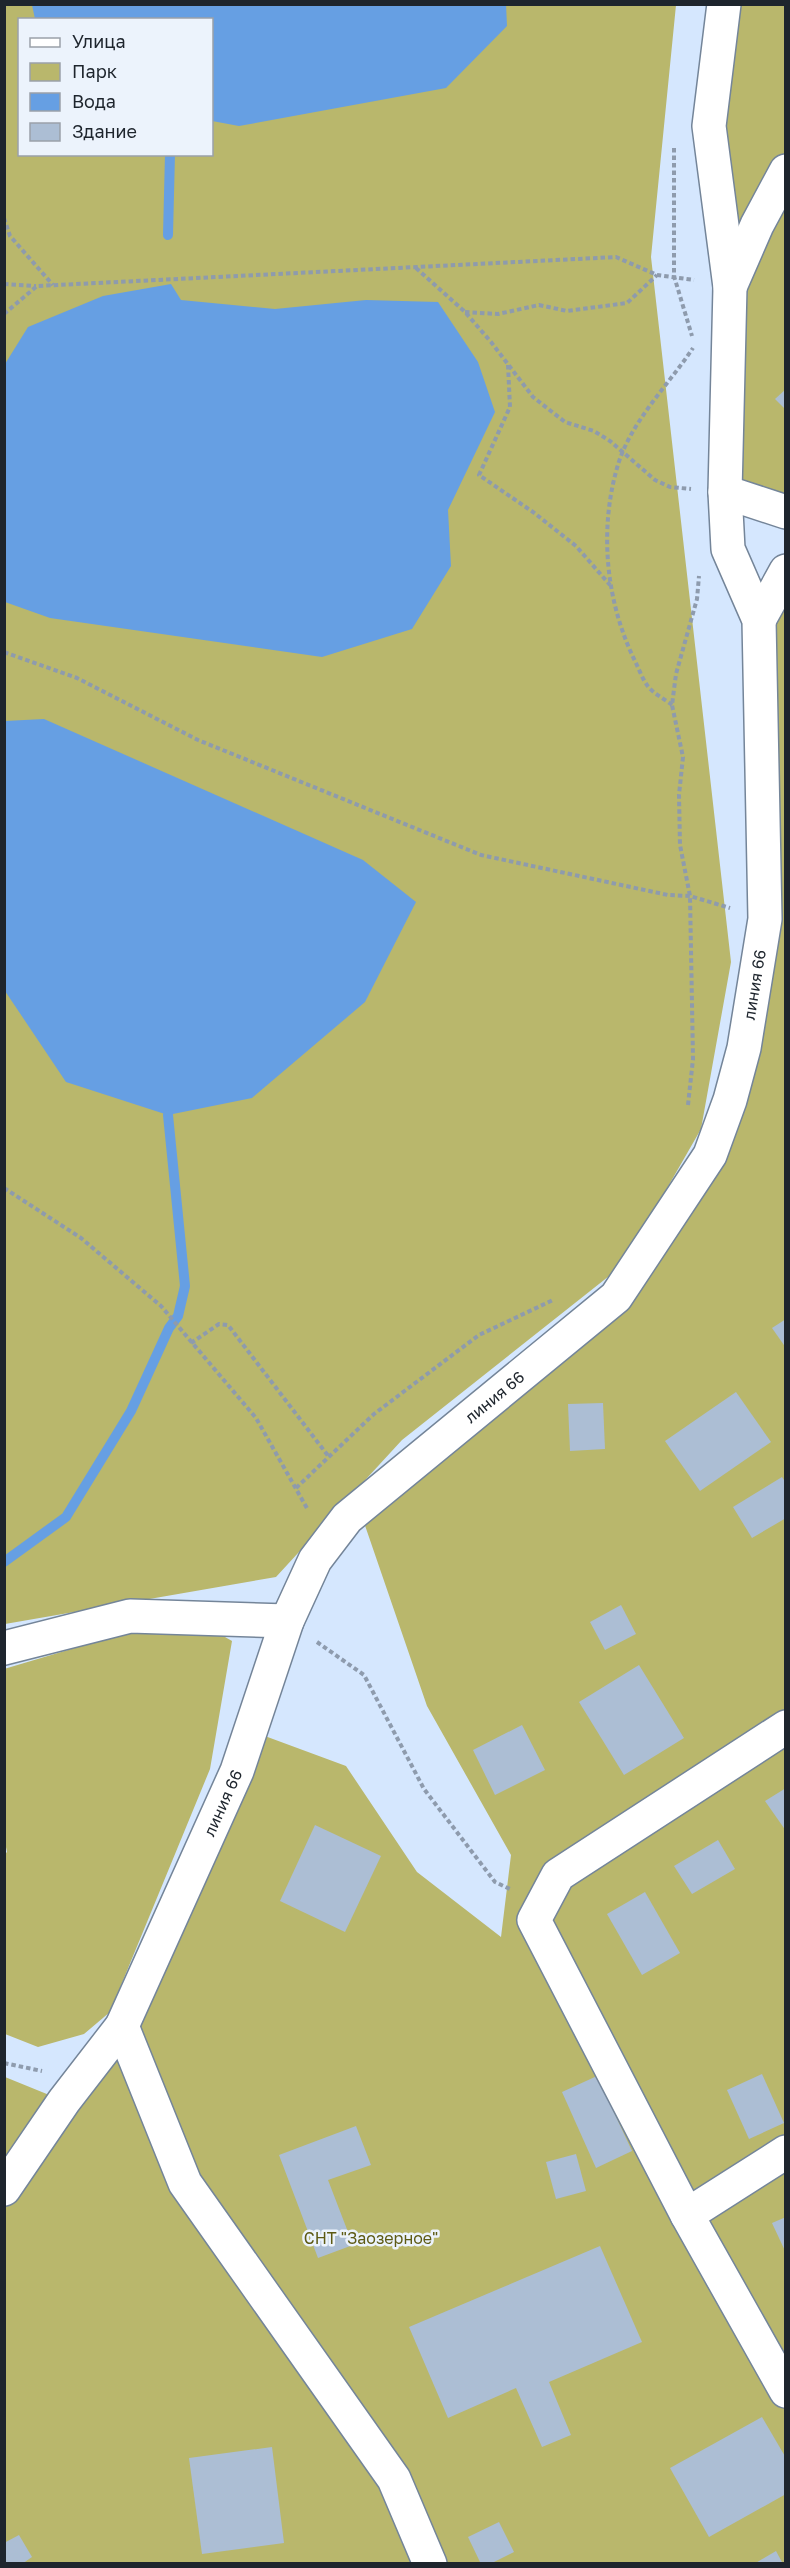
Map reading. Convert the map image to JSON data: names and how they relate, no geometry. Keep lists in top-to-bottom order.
{
  "streets": {
    "street": ["линия 66"]
  },
  "parks": ["СНТ \"Заозерное\""],
  "legend": [
    "Улица",
    "Парк",
    "Вода",
    "Здание"
  ]
}
